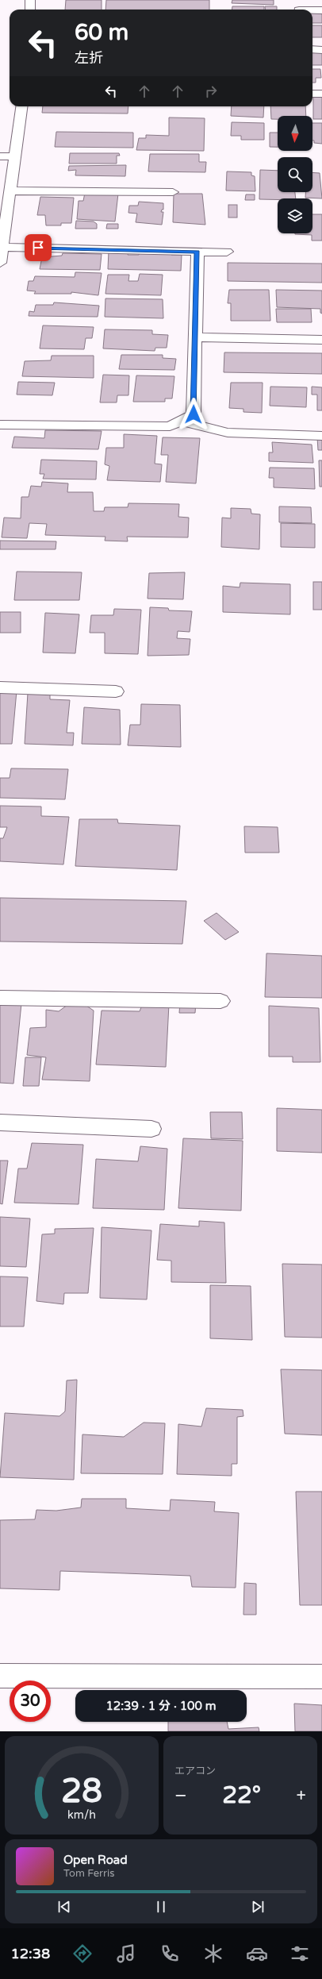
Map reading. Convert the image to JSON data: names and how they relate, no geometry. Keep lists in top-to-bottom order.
{
  "north": "bottom",
  "page": {
    "turn": ["60 m", "左折"],
    "limit": "30",
    "trip": "12:39 · 1 分 · 100 m",
    "tile": "エアコン",
    "heat": ["−", "22°", "+"],
    "song": ["Open Road", "Tom Ferris"],
    "tabs": "12:38",
    "gauge": ["28", "km/h"]
  }
}
